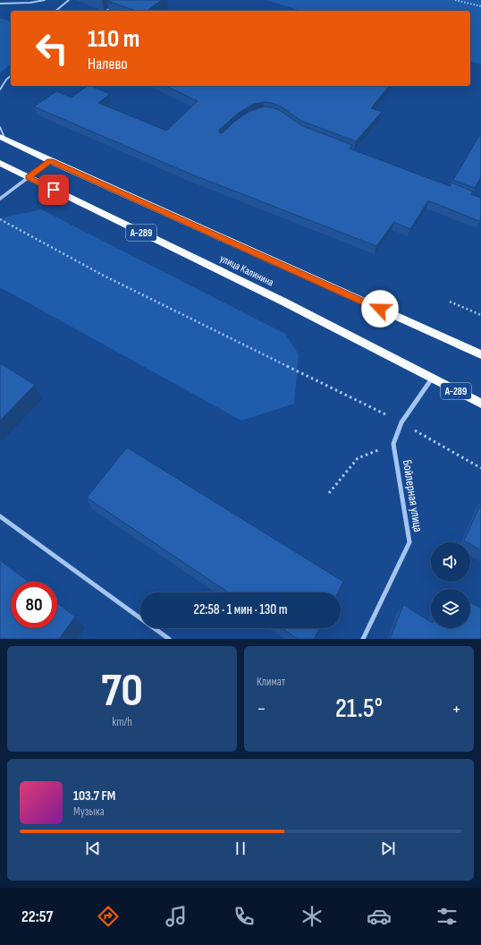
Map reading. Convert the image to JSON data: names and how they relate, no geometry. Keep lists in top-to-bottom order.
{
  "streets": {
    "highway": ["А-289", "улица Калинина"],
    "street": ["Бойлерная улица"]
  },
  "crossings": [
    ["улица Калинина", "Бойлерная улица"]
  ],
  "page": {
    "turn": ["110 m", "Налево"],
    "limit": "80",
    "trip": "22:58 · 1 мин · 130 m",
    "tile": [
      ["70", "km/h"],
      "Климат"
    ],
    "heat": ["−", "21.5°", "+"],
    "song": ["103.7 FM", "Музыка"],
    "tabs": "22:57"
  }
}
